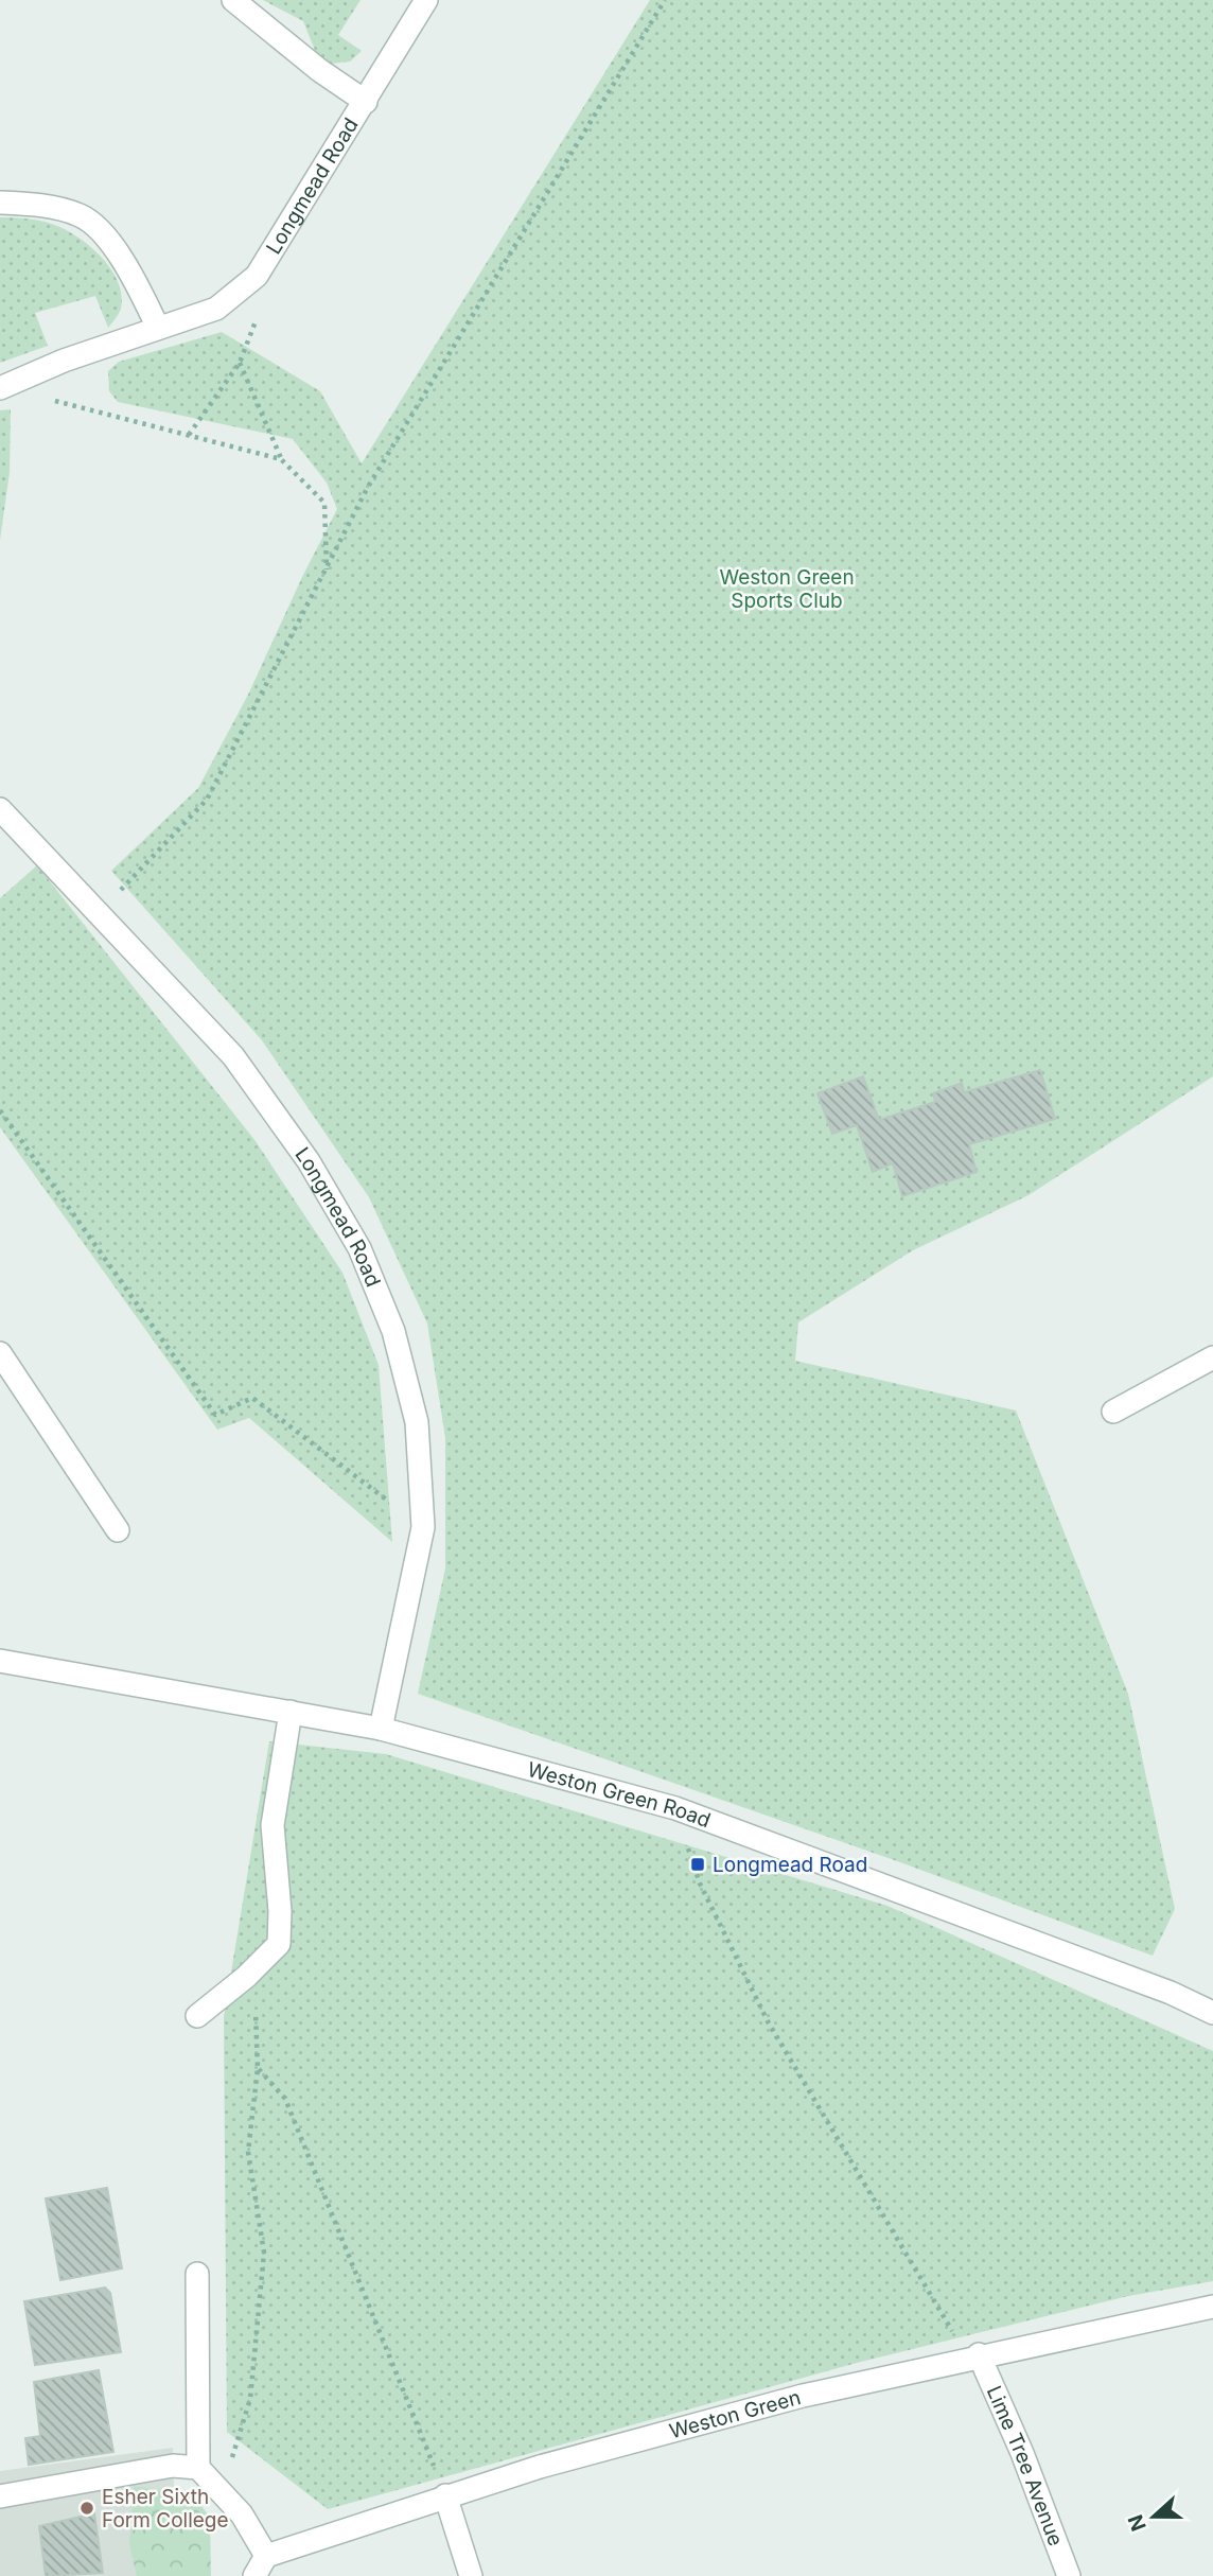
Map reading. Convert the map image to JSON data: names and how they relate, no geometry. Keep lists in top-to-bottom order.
{
  "streets": {
    "street": [
      "Longmead Road",
      "Weston Green Road",
      "Weston Green",
      "Lime Tree Avenue"
    ]
  },
  "crossings": [
    ["Longmead Road", "Weston Green Road"],
    ["Weston Green", "Lime Tree Avenue"]
  ],
  "parks": ["Weston Green Sports Club"],
  "places": {
    "transit": ["Longmead Road"],
    "other": ["Esher Sixth Form College"]
  },
  "north": "left"
}
